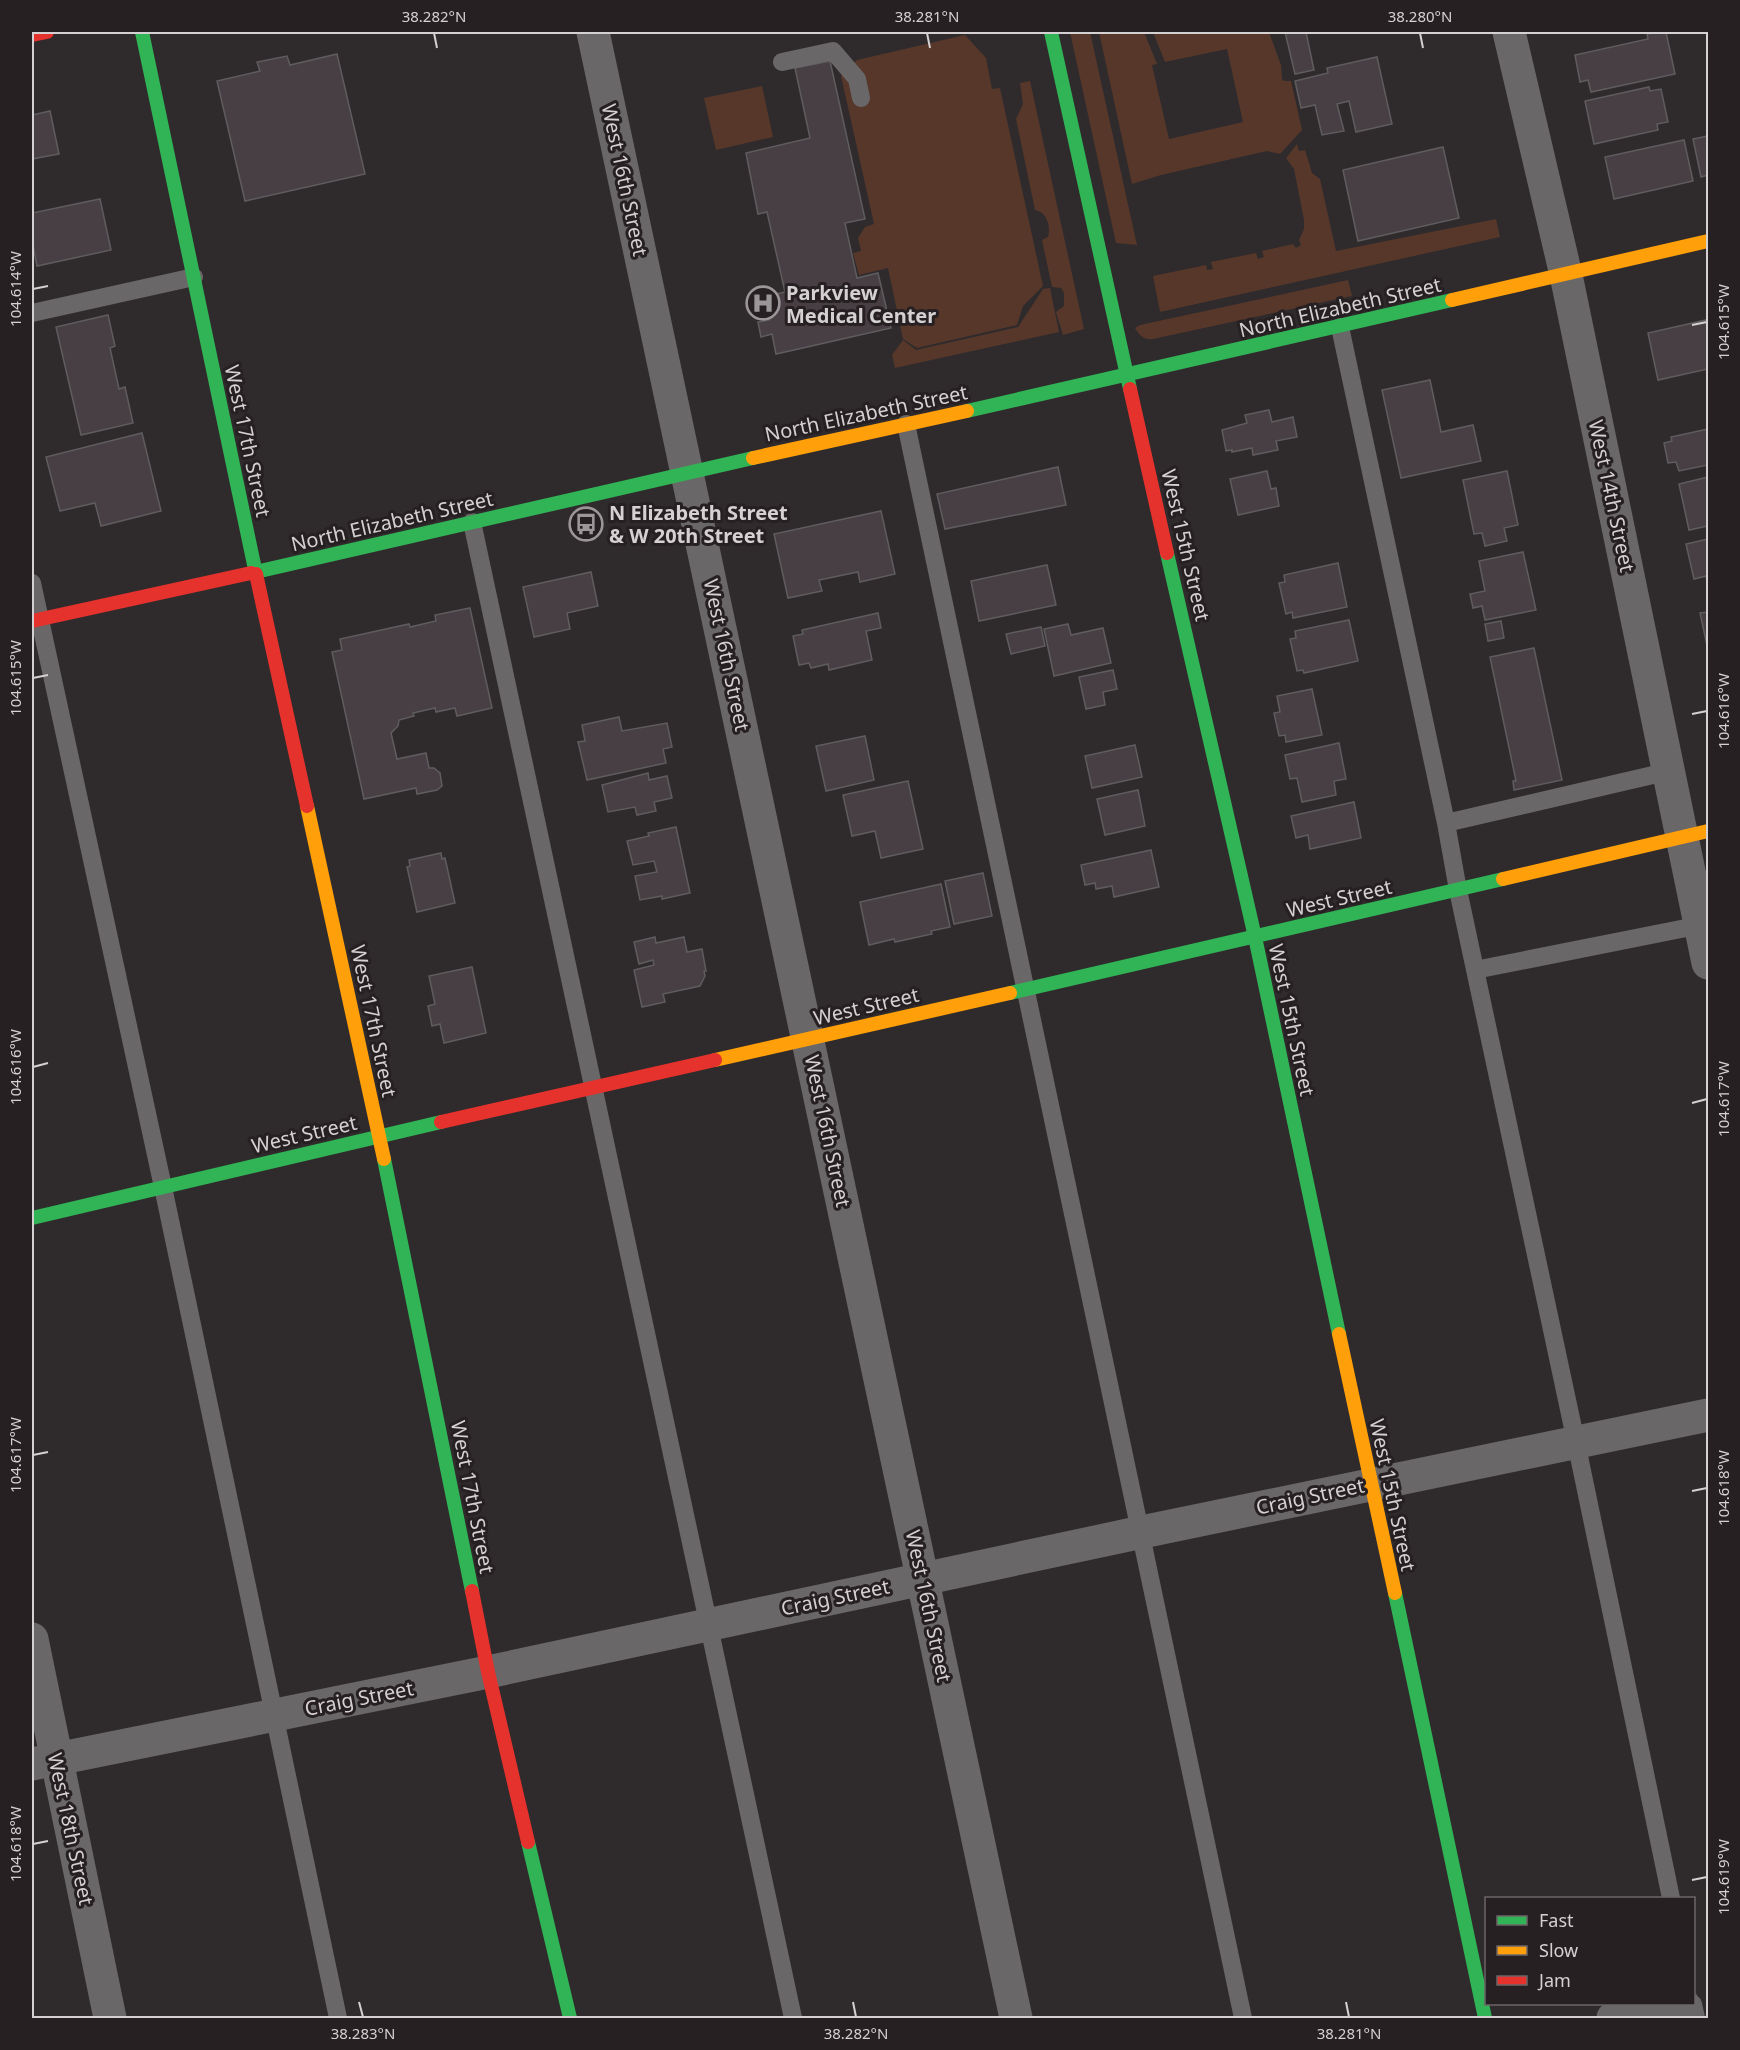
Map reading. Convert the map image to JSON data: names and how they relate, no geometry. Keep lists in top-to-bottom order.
{
  "streets": {
    "street": [
      "West 16th Street",
      "North Elizabeth Street",
      "West 17th Street",
      "West 14th Street",
      "West 15th Street",
      "West Street",
      "Craig Street",
      "West 18th Street"
    ]
  },
  "crossings": [
    ["West 16th Street", "North Elizabeth Street"],
    ["West 16th Street", "West Street"],
    ["West 16th Street", "Craig Street"],
    ["North Elizabeth Street", "West 17th Street"],
    ["North Elizabeth Street", "West 14th Street"],
    ["North Elizabeth Street", "West 15th Street"],
    ["West 17th Street", "West Street"],
    ["West 17th Street", "Craig Street"],
    ["West 14th Street", "West Street"],
    ["West 15th Street", "West Street"],
    ["West 15th Street", "Craig Street"],
    ["Craig Street", "West 18th Street"]
  ],
  "places": {
    "hospital": ["Parkview Medical Center"],
    "bus stop": ["N Elizabeth Street & W 20th Street"]
  },
  "legend": ["Fast", "Slow", "Jam"],
  "coordinates": [
    "38.282°N",
    "38.281°N",
    "38.280°N",
    "104.614°W",
    "104.615°W",
    "104.616°W",
    "104.617°W",
    "104.618°W",
    "104.619°W",
    "38.283°N"
  ]
}
